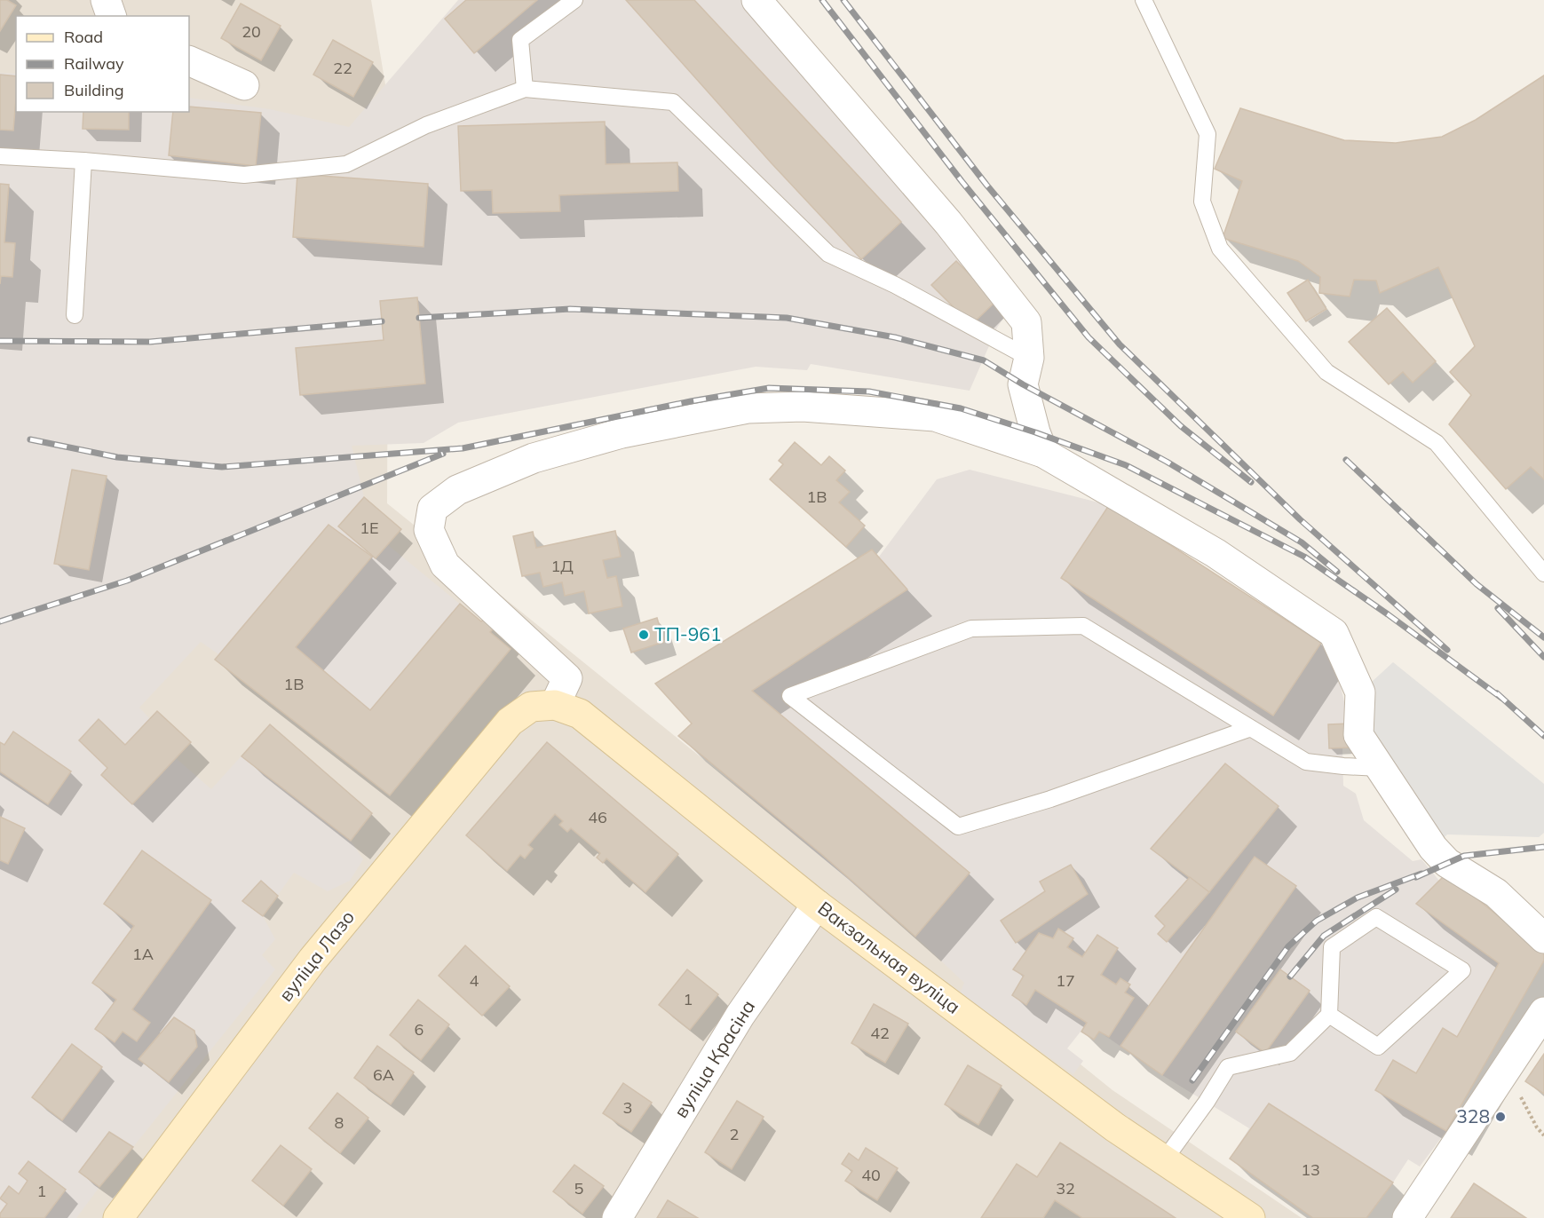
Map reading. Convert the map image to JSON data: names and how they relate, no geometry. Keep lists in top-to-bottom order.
{
  "streets": {
    "main road": ["вуліца Лазо", "Вакзальная вуліца"],
    "street": ["вуліца Красіна"]
  },
  "crossings": [
    ["вуліца Лазо", "Вакзальная вуліца"],
    ["Вакзальная вуліца", "вуліца Красіна"]
  ],
  "places": ["ТП-961", "328"],
  "house_numbers": [
    "20",
    "22",
    "1В",
    "1E",
    "1Д",
    "1В",
    "46",
    "1А",
    "4",
    "17",
    "1",
    "6",
    "42",
    "6А",
    "3",
    "8",
    "2",
    "13",
    "40",
    "5",
    "32",
    "1"
  ],
  "legend": ["Road", "Railway", "Building"]
}
